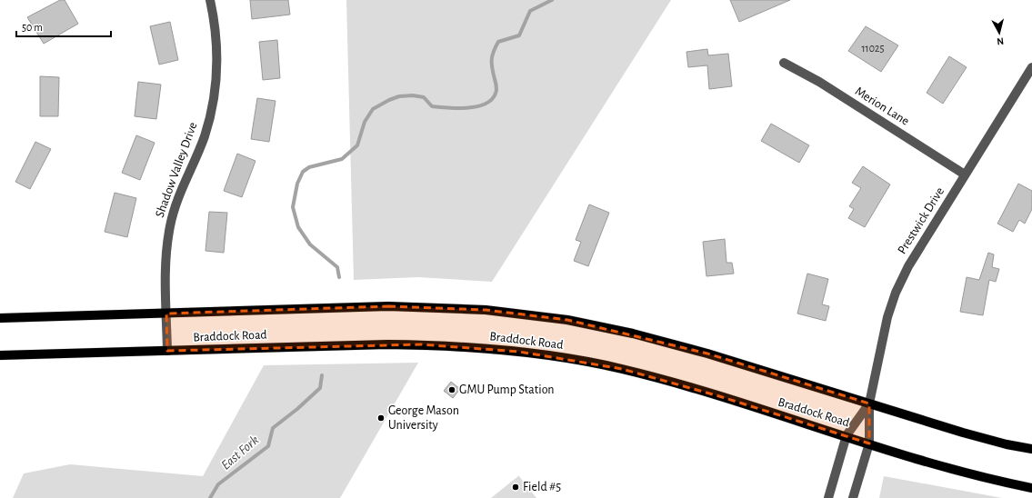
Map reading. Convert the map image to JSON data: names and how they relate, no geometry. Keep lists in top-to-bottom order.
{
  "streets": {
    "main road": ["Braddock Road"],
    "street": ["Merion Lane", "Shadow Valley Drive", "Prestwick Drive"]
  },
  "crossings": [
    ["Merion Lane", "Prestwick Drive"],
    ["Shadow Valley Drive", "Braddock Road"],
    ["Prestwick Drive", "Braddock Road"]
  ],
  "water": ["East Fork"],
  "places": ["GMU Pump Station", "George Mason University", "Field #5"],
  "house_numbers": ["11025"],
  "scale_bar": "50 m",
  "north": "bottom"
}
